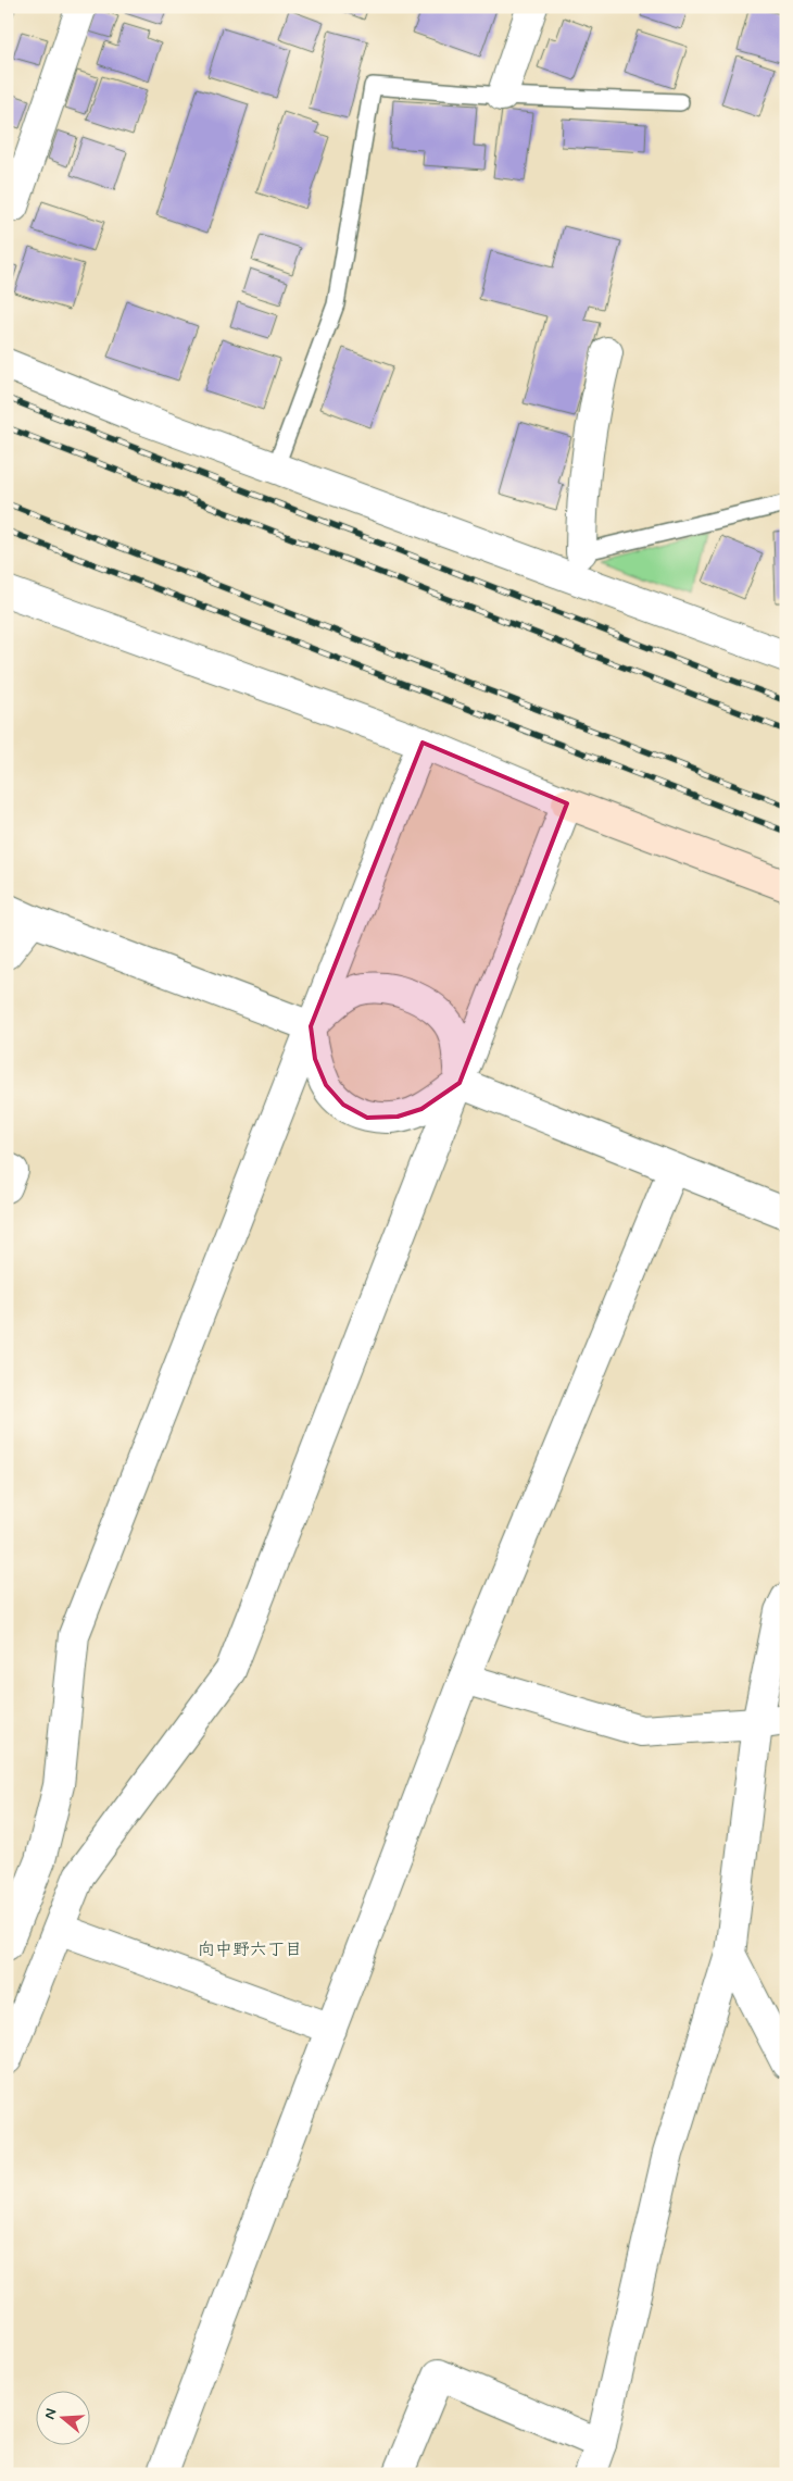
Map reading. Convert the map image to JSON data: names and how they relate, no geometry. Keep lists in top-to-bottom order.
{
  "districts": ["向中野六丁目"],
  "north": "left"
}
